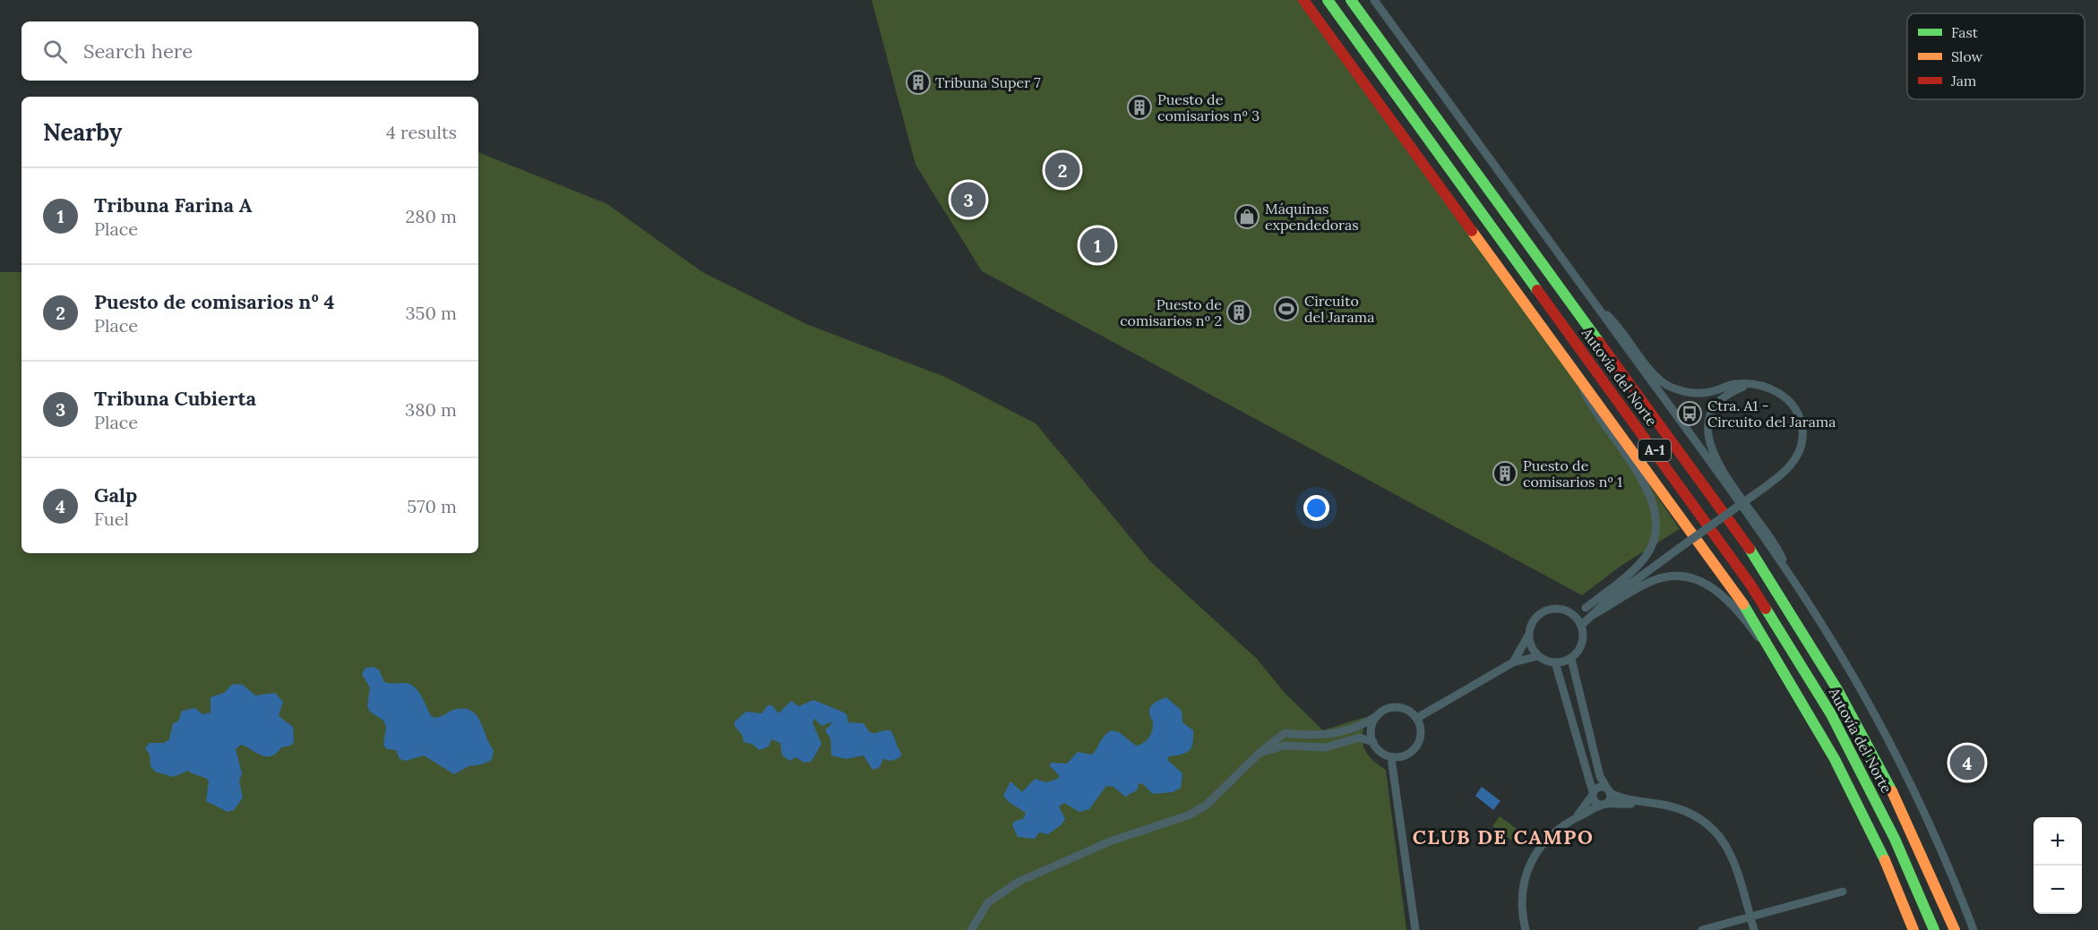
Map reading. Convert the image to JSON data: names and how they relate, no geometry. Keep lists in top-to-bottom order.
{
  "streets": {
    "main road": ["Autovía del Norte", "A-1"]
  },
  "districts": ["CLUB DE CAMPO"],
  "places": {
    "building": [
      "Tribuna Super 7",
      "Puesto de comisarios nº 3",
      "Puesto de comisarios nº 2",
      "Puesto de comisarios nº 1"
    ],
    "shop": ["Máquinas expendedoras"],
    "sports": ["Circuito del Jarama"],
    "bus stop": ["Ctra. A1 - Circuito del Jarama"]
  },
  "legend": ["Fast", "Slow", "Jam"],
  "page": {
    "search": "Search here",
    "heading": ["Nearby", "4 results"],
    "pins": [
      "2",
      "3",
      "1",
      "4"
    ],
    "list": [
      {
        "mark": "1",
        "name": "Tribuna Farina A",
        "note": "Place",
        "value": "280 m"
      },
      {
        "mark": "2",
        "name": "Puesto de comisarios nº 4",
        "note": "Place",
        "value": "350 m"
      },
      {
        "mark": "3",
        "name": "Tribuna Cubierta",
        "note": "Place",
        "value": "380 m"
      },
      {
        "mark": "4",
        "name": "Galp",
        "note": "Fuel",
        "value": "570 m"
      }
    ],
    "map_buttons": ["+", "−"]
  }
}
